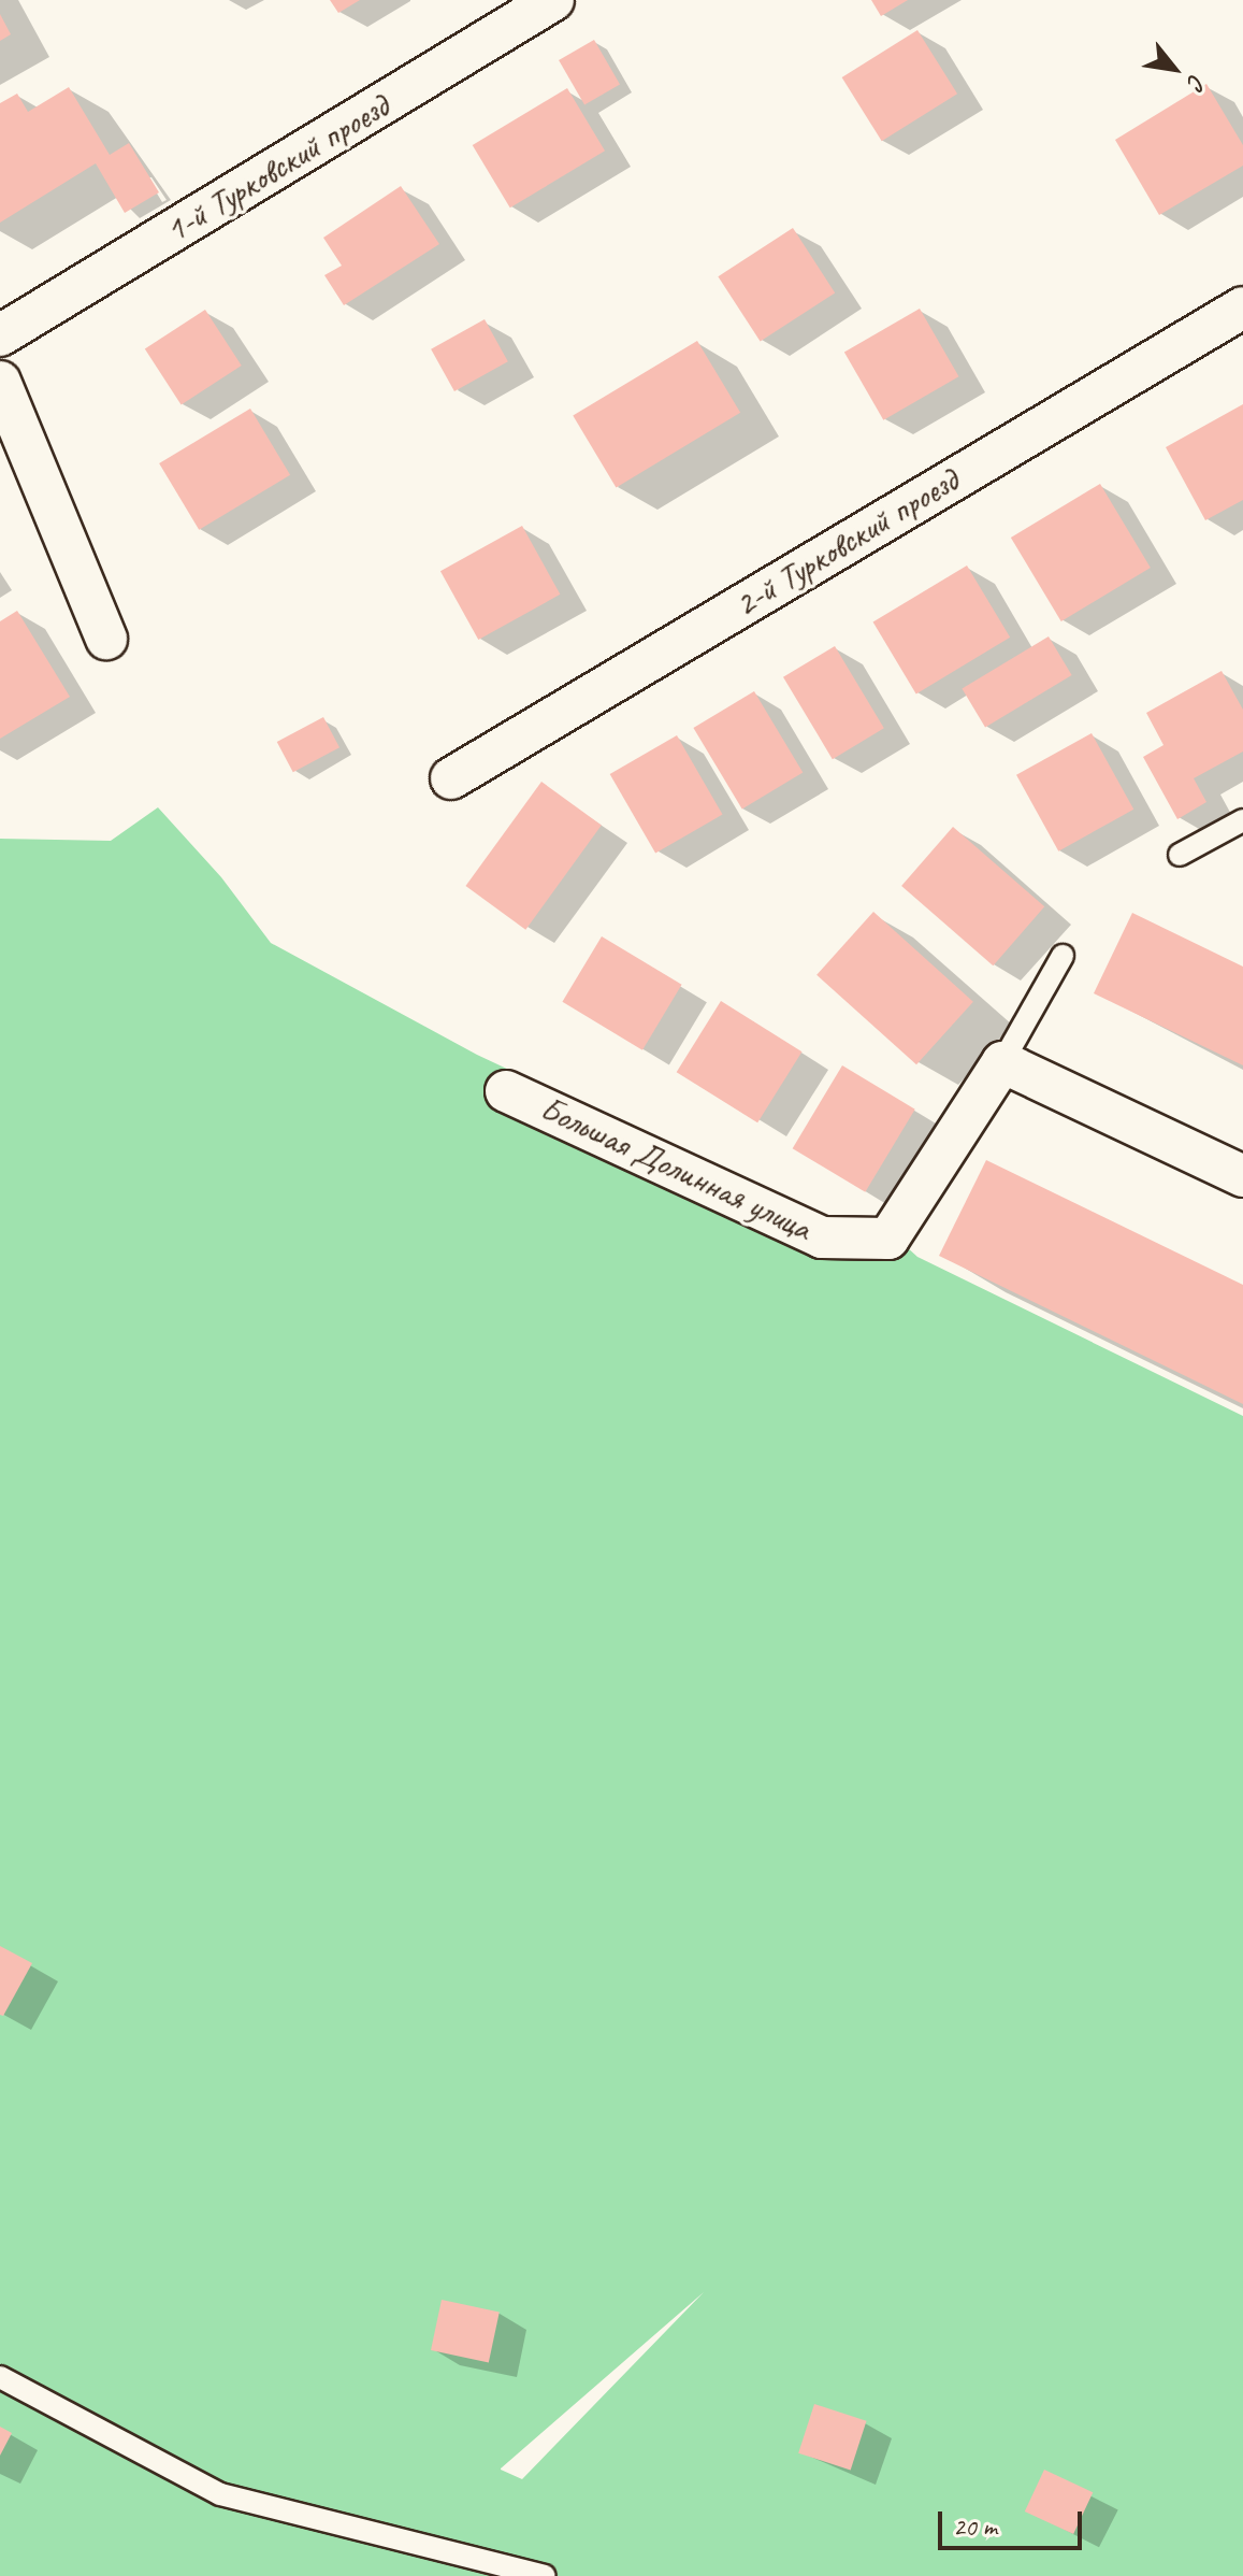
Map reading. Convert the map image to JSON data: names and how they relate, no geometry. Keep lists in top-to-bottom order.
{
  "streets": {
    "street": ["1-й Турковский проезд", "2-й Турковский проезд", "Большая Долинная улица"]
  },
  "scale_bar": "20 m",
  "north": "bottom right"
}
